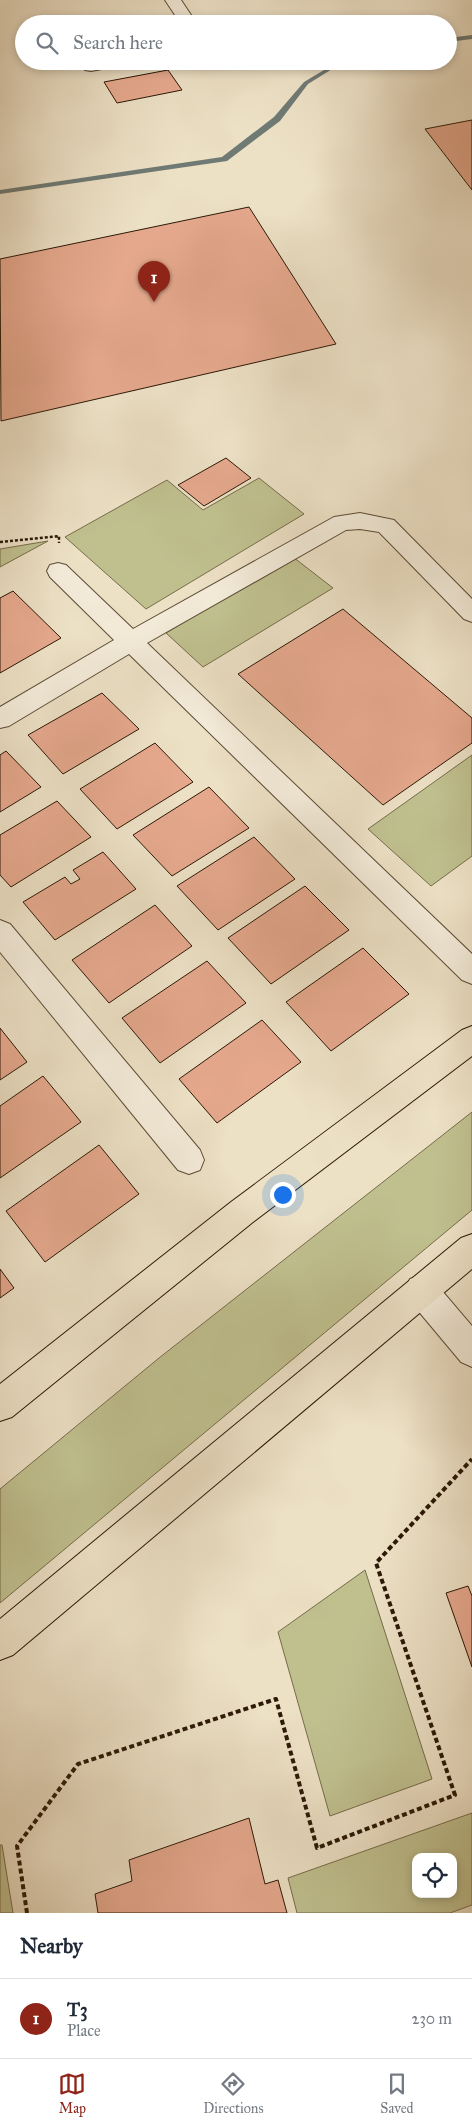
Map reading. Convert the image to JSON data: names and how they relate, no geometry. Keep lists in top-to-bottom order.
{
  "page": {
    "search": "Search here",
    "pins": "1",
    "heading": "Nearby",
    "list": [
      {
        "mark": "1",
        "name": "T3",
        "note": "Place",
        "value": "230 m"
      }
    ],
    "nav": ["Map", "Directions", "Saved"]
  }
}
